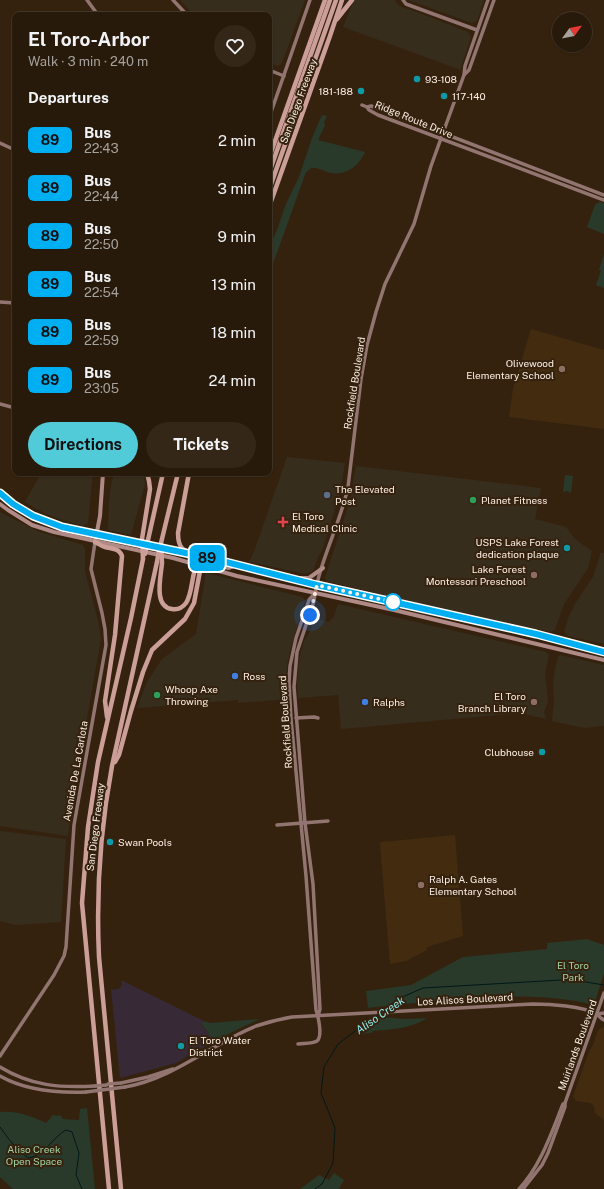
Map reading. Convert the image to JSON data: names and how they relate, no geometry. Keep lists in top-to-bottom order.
{
  "streets": {
    "highway": ["San Diego Freeway"],
    "main road": [
      "Ridge Route Drive",
      "Rockfield Boulevard",
      "Avenida De La Carlota",
      "Los Alisos Boulevard",
      "Muirlands Boulevard"
    ]
  },
  "crossings": [
    ["Ridge Route Drive", "Rockfield Boulevard"],
    ["Rockfield Boulevard", "Los Alisos Boulevard"],
    ["Los Alisos Boulevard", "Muirlands Boulevard"]
  ],
  "water": ["Aliso Creek"],
  "parks": ["El Toro Park", "Aliso Creek Open Space"],
  "places": {
    "other": [
      "93-108",
      "181-188",
      "117-140",
      "Olivewood Elementary School",
      "The Elevated Post",
      "Planet Fitness",
      "USPS Lake Forest dedication plaque",
      "Lake Forest Montessori Preschool",
      "Ross",
      "Whoop Axe Throwing",
      "Ralphs",
      "El Toro Branch Library",
      "Clubhouse",
      "Swan Pools",
      "Ralph A. Gates Elementary School",
      "El Toro Water District"
    ],
    "health": ["El Toro Medical Clinic"]
  },
  "lines": ["bus line 89"],
  "north": "top right",
  "page": {
    "on_map": "89",
    "heading": [
      ["El Toro-Arbor", "Walk · 3 min · 240 m"],
      "Departures"
    ],
    "list": [
      {
        "mark": "89",
        "name": "Bus",
        "note": "22:43",
        "value": "2 min"
      },
      {
        "mark": "89",
        "name": "Bus",
        "note": "22:44",
        "value": "3 min"
      },
      {
        "mark": "89",
        "name": "Bus",
        "note": "22:50",
        "value": "9 min"
      },
      {
        "mark": "89",
        "name": "Bus",
        "note": "22:54",
        "value": "13 min"
      },
      {
        "mark": "89",
        "name": "Bus",
        "note": "22:59",
        "value": "18 min"
      },
      {
        "mark": "89",
        "name": "Bus",
        "note": "23:05",
        "value": "24 min"
      }
    ],
    "buttons": ["Directions", "Tickets"]
  }
}
